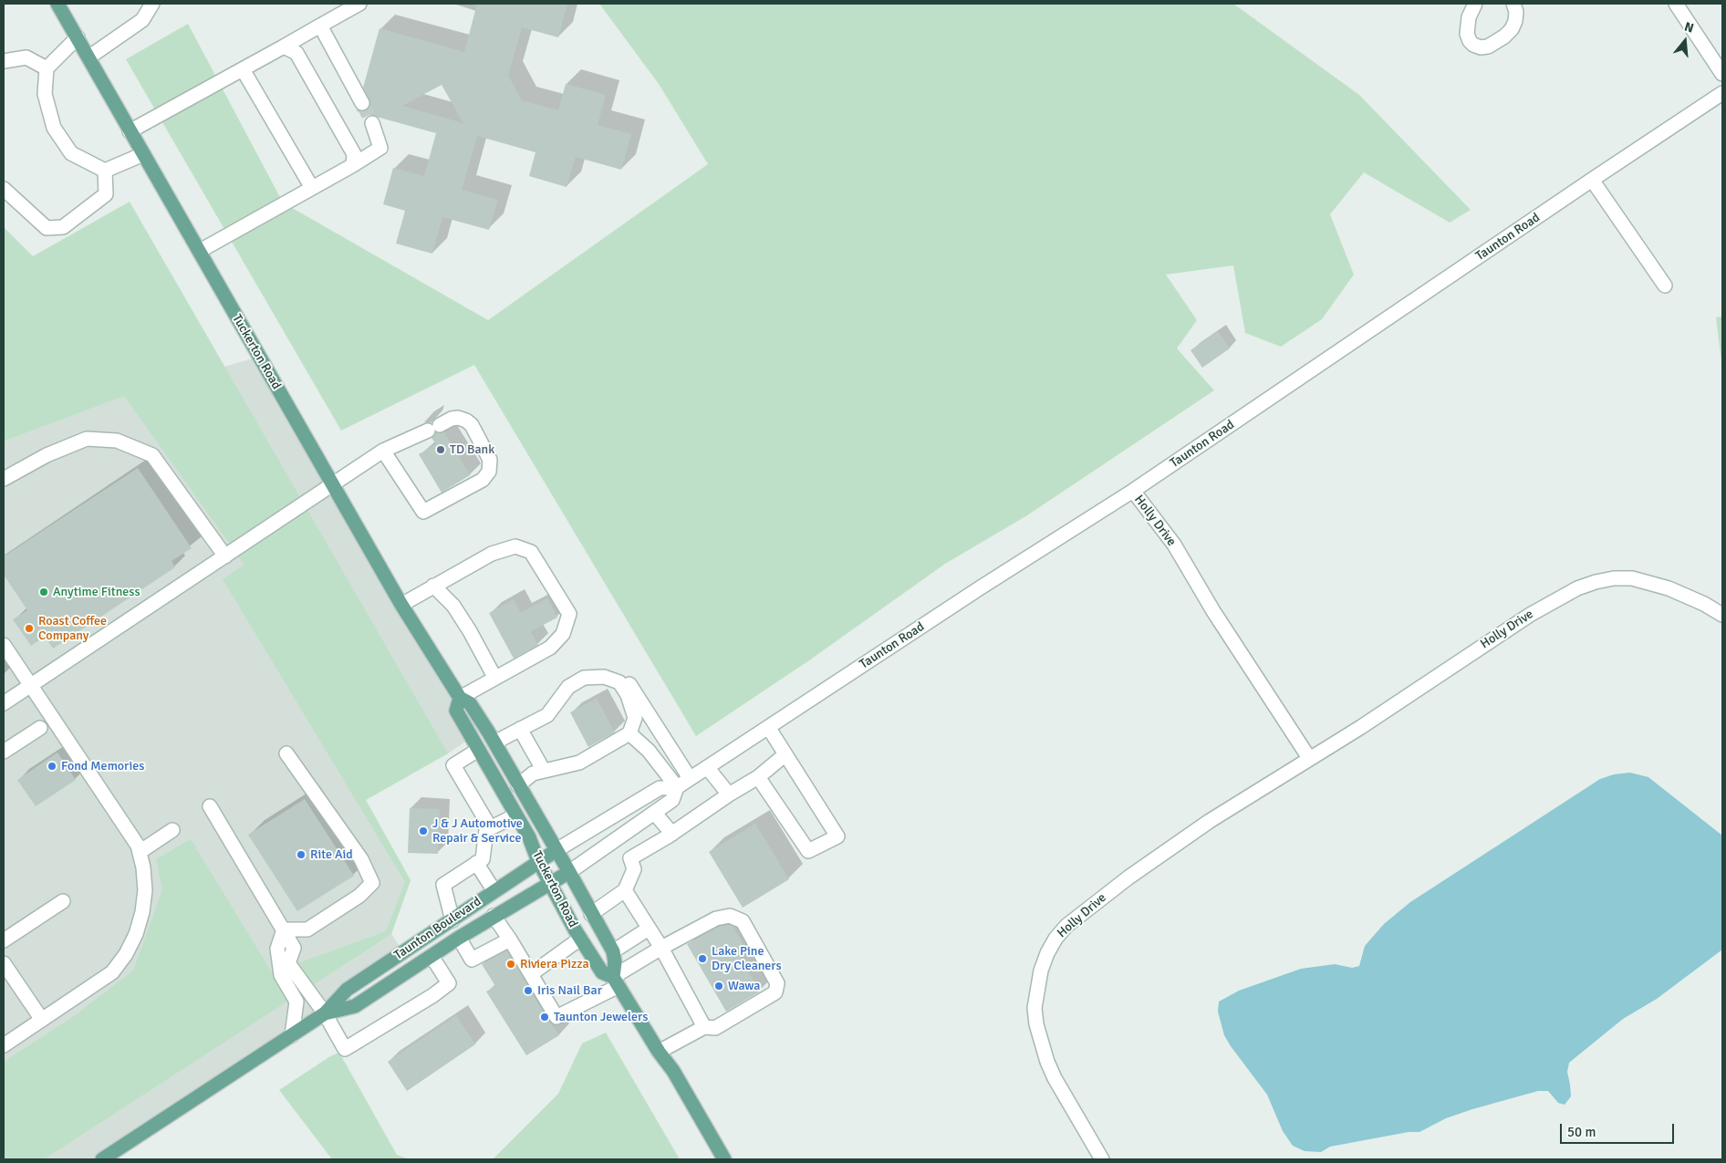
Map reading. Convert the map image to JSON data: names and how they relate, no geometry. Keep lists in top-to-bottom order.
{
  "streets": {
    "main road": ["Tuckerton Road", "Taunton Boulevard"],
    "street": ["Taunton Road", "Holly Drive"]
  },
  "crossings": [
    ["Taunton Road", "Tuckerton Road"],
    ["Taunton Road", "Holly Drive"],
    ["Taunton Road", "Taunton Boulevard"],
    ["Tuckerton Road", "Taunton Boulevard"]
  ],
  "places": [
    "TD Bank",
    "Anytime Fitness",
    "Roast Coffee Company",
    "Fond Memories",
    "J & J Automotive Repair & Service",
    "Rite Aid",
    "Lake Pine Dry Cleaners",
    "Riviera Pizza",
    "Wawa",
    "Iris Nail Bar",
    "Taunton Jewelers"
  ],
  "scale_bar": "50 m",
  "north": "top"
}
